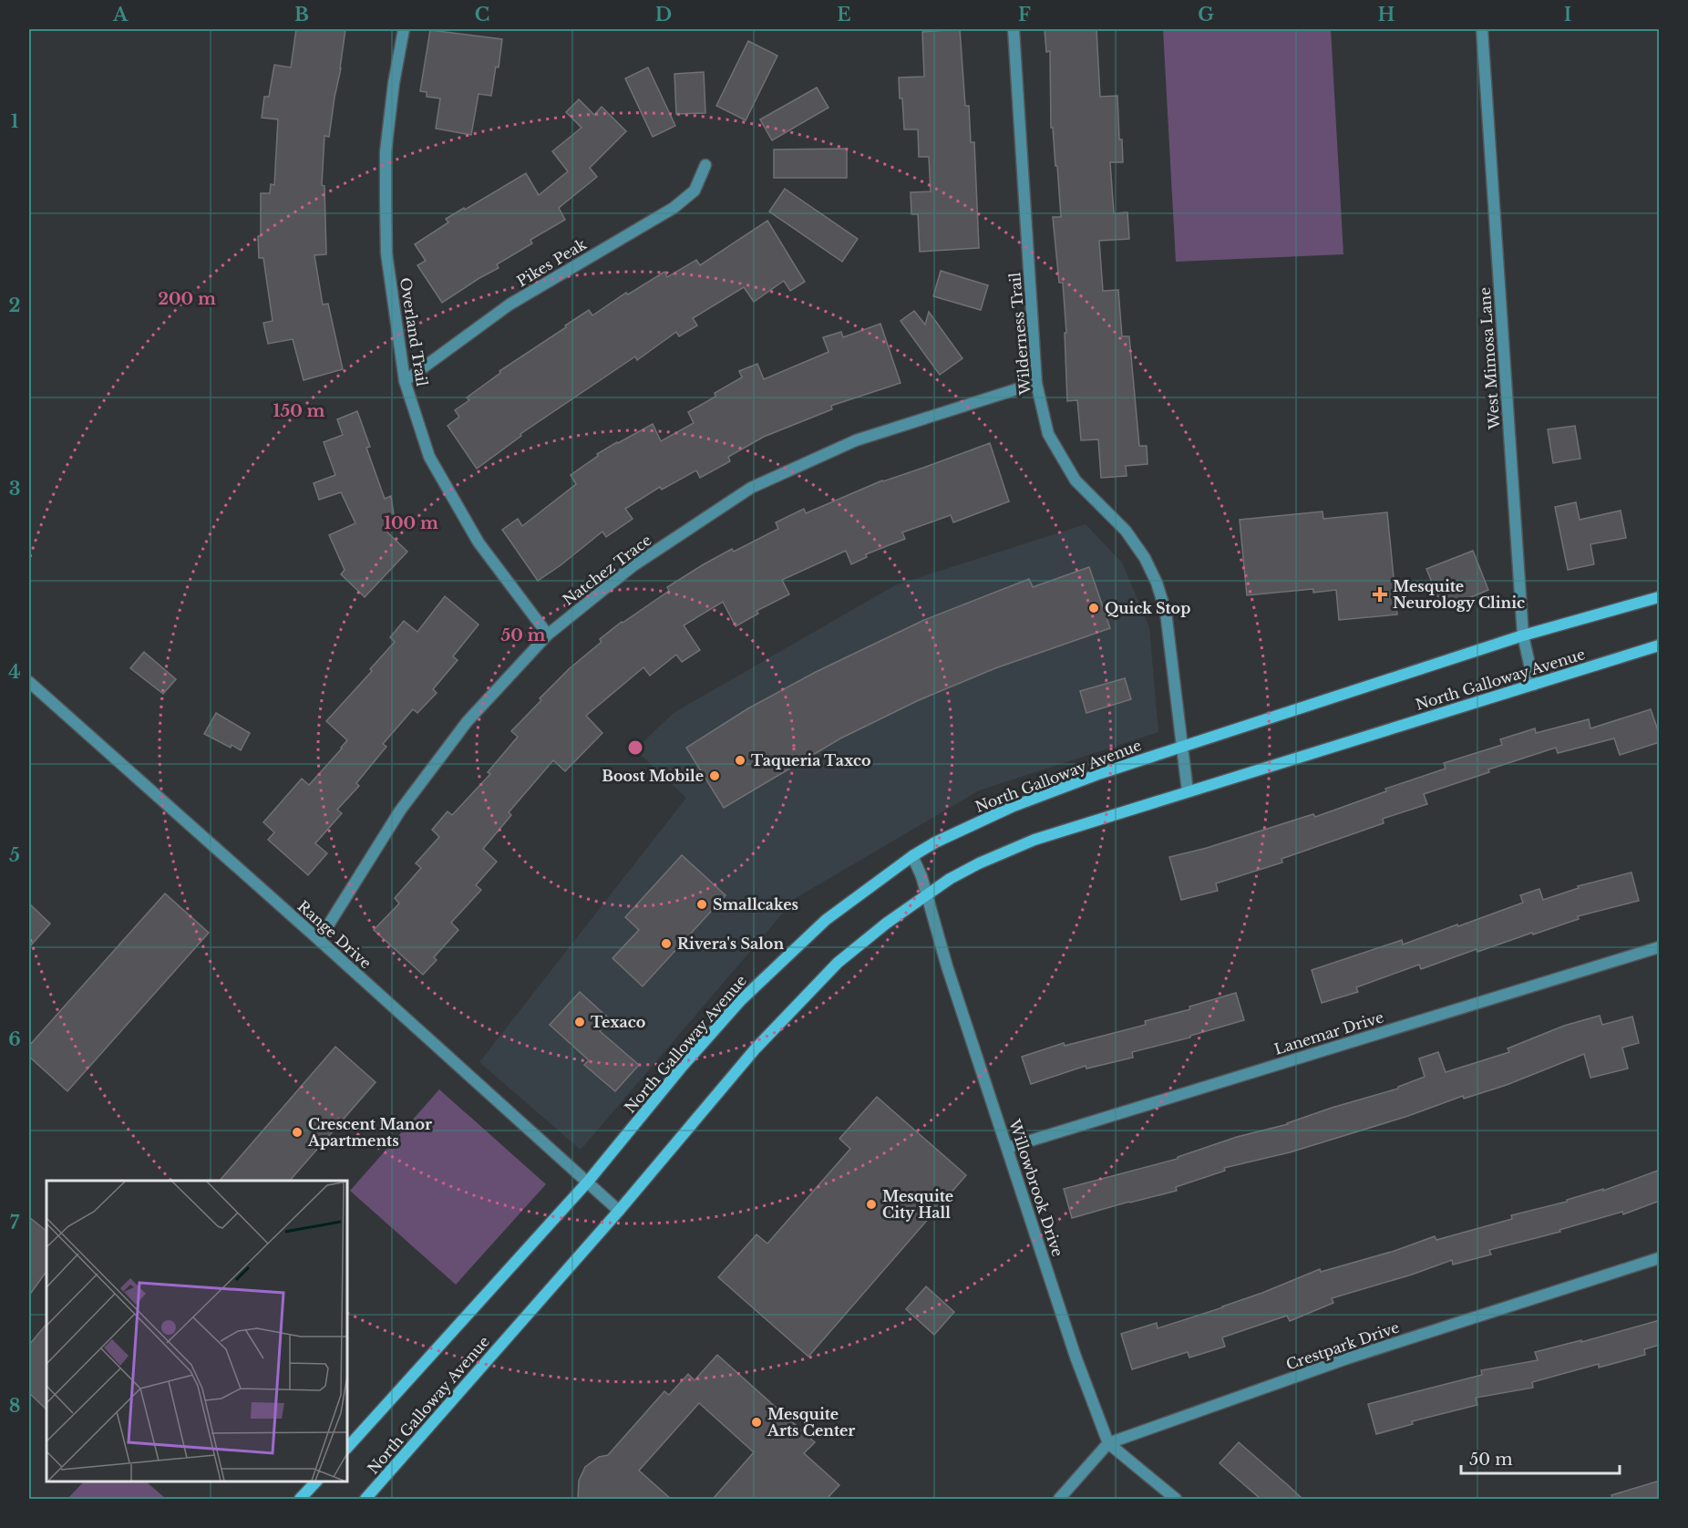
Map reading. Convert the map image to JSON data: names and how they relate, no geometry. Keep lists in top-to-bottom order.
{
  "streets": {
    "main road": ["North Galloway Avenue"],
    "street": [
      "Pikes Peak",
      "Overland Trail",
      "Wilderness Trail",
      "West Mimosa Lane",
      "Natchez Trace",
      "Range Drive",
      "Lanemar Drive",
      "Willowbrook Drive",
      "Crestpark Drive"
    ]
  },
  "crossings": [
    ["Pikes Peak", "Overland Trail"],
    ["Overland Trail", "Natchez Trace"],
    ["Wilderness Trail", "Natchez Trace"],
    ["Wilderness Trail", "North Galloway Avenue"],
    ["West Mimosa Lane", "North Galloway Avenue"],
    ["Natchez Trace", "Range Drive"],
    ["North Galloway Avenue", "Range Drive"],
    ["North Galloway Avenue", "Willowbrook Drive"],
    ["Lanemar Drive", "Willowbrook Drive"],
    ["Willowbrook Drive", "Crestpark Drive"]
  ],
  "places": {
    "health": ["Mesquite Neurology Clinic"],
    "other": [
      "Quick Stop",
      "Taqueria Taxco",
      "Boost Mobile",
      "Smallcakes",
      "Rivera's Salon",
      "Texaco",
      "Crescent Manor Apartments",
      "Mesquite City Hall",
      "Mesquite Arts Center"
    ]
  },
  "scale_bar": "50 m",
  "grid": {
    "columns": [
      "A",
      "B",
      "C",
      "D",
      "E",
      "F",
      "G",
      "H",
      "I"
    ],
    "rows": [
      "1",
      "2",
      "3",
      "4",
      "5",
      "6",
      "7",
      "8"
    ]
  },
  "rings": [
    "200 m",
    "150 m",
    "100 m",
    "50 m"
  ]
}
